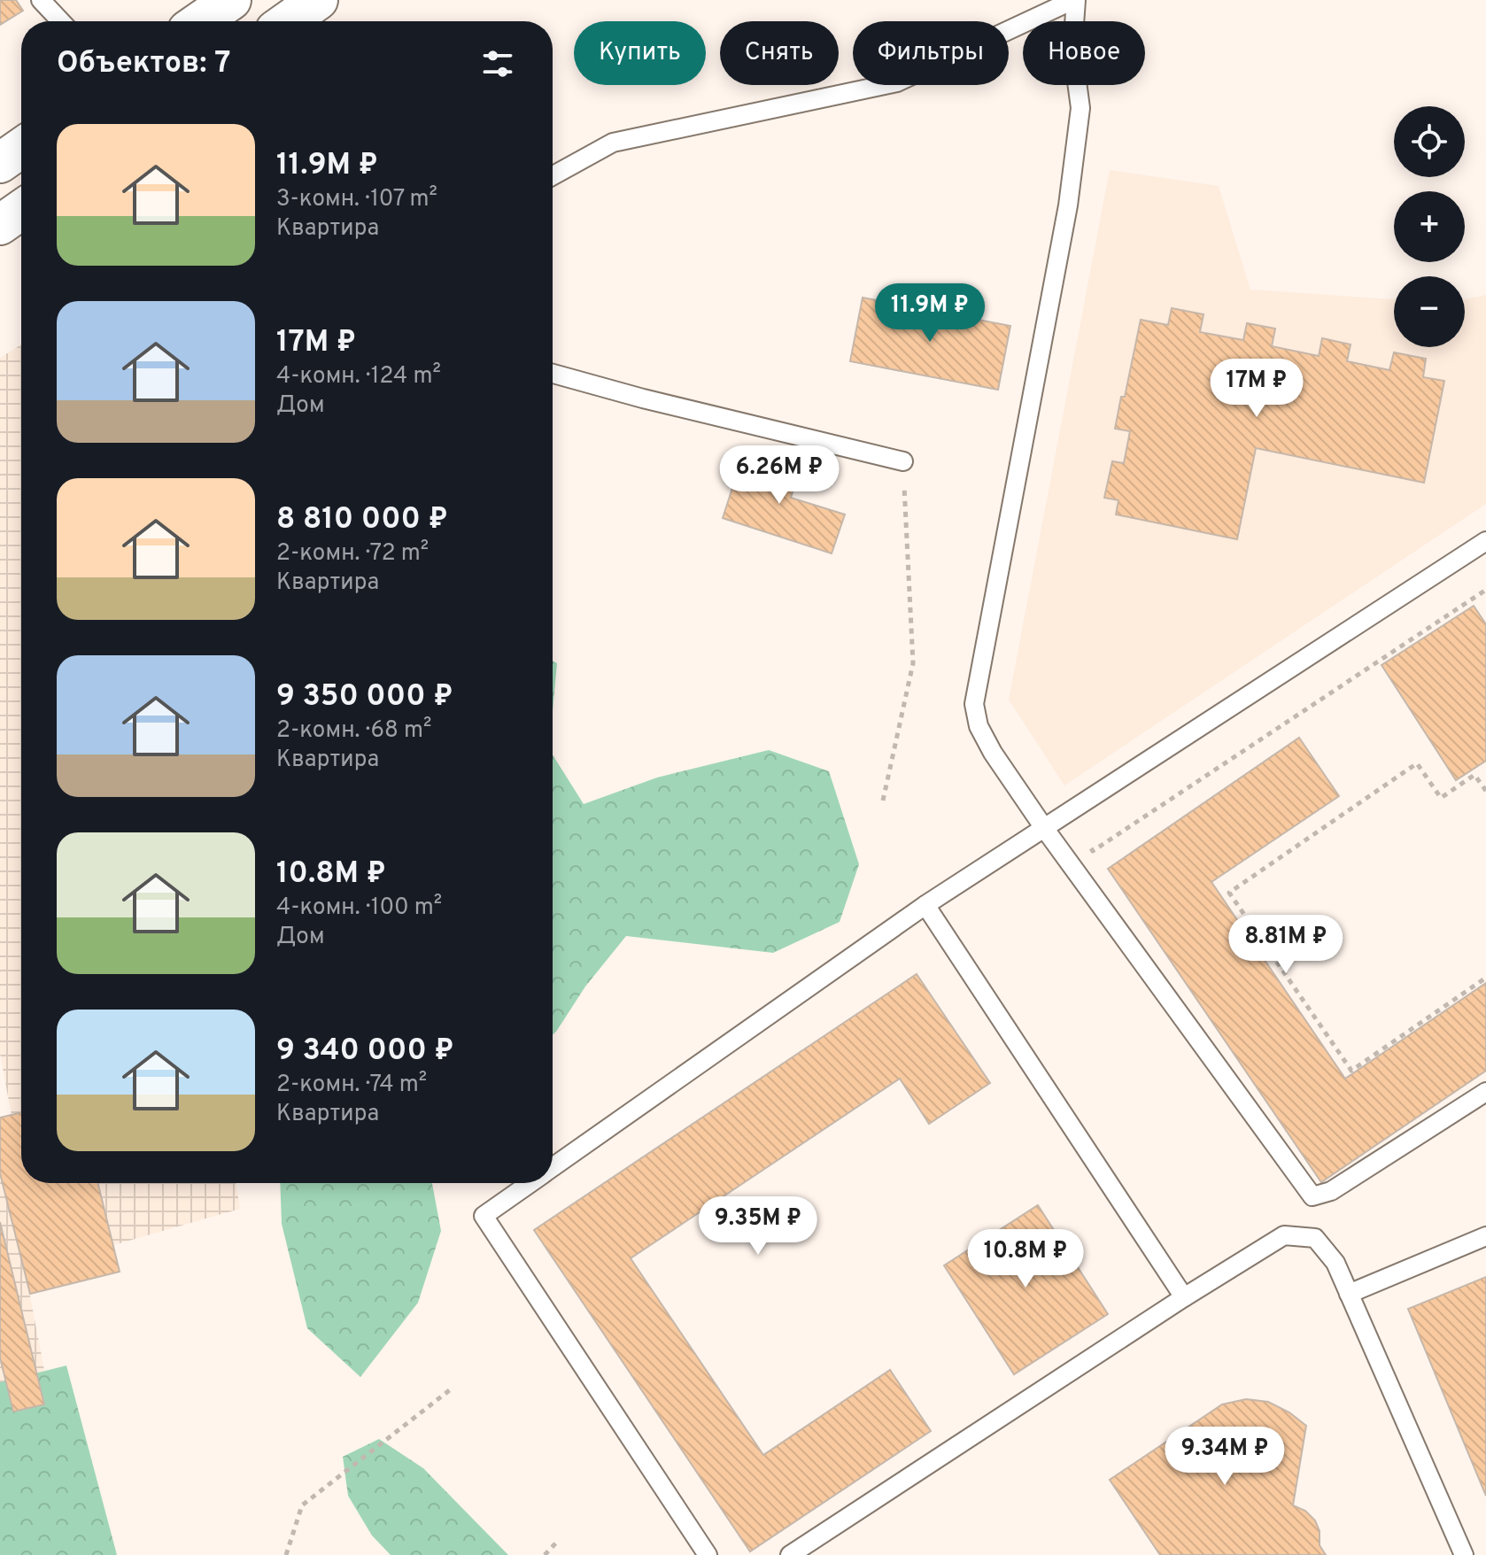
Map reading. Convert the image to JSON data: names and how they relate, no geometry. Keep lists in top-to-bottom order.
{
  "page": {
    "chip": [
      "Купить",
      "Снять",
      "Фильтры",
      "Новое"
    ],
    "heading": "Объектов: 7",
    "map_buttons": ["+", "−"],
    "list": [
      {
        "name": "11.9M ₽",
        "note": "3-комн. · 107 m² · Квартира"
      },
      {
        "name": "17M ₽",
        "note": "4-комн. · 124 m² · Дом"
      },
      {
        "name": "8 810 000 ₽",
        "note": "2-комн. · 72 m² · Квартира"
      },
      {
        "name": "9 350 000 ₽",
        "note": "2-комн. · 68 m² · Квартира"
      },
      {
        "name": "10.8M ₽",
        "note": "4-комн. · 100 m² · Дом"
      },
      {
        "name": "9 340 000 ₽",
        "note": "2-комн. · 74 m² · Квартира"
      }
    ],
    "price": [
      "11.9M ₽",
      "17M ₽",
      "6.26M ₽",
      "8.81M ₽",
      "9.35M ₽",
      "10.8M ₽",
      "9.34M ₽"
    ]
  }
}
